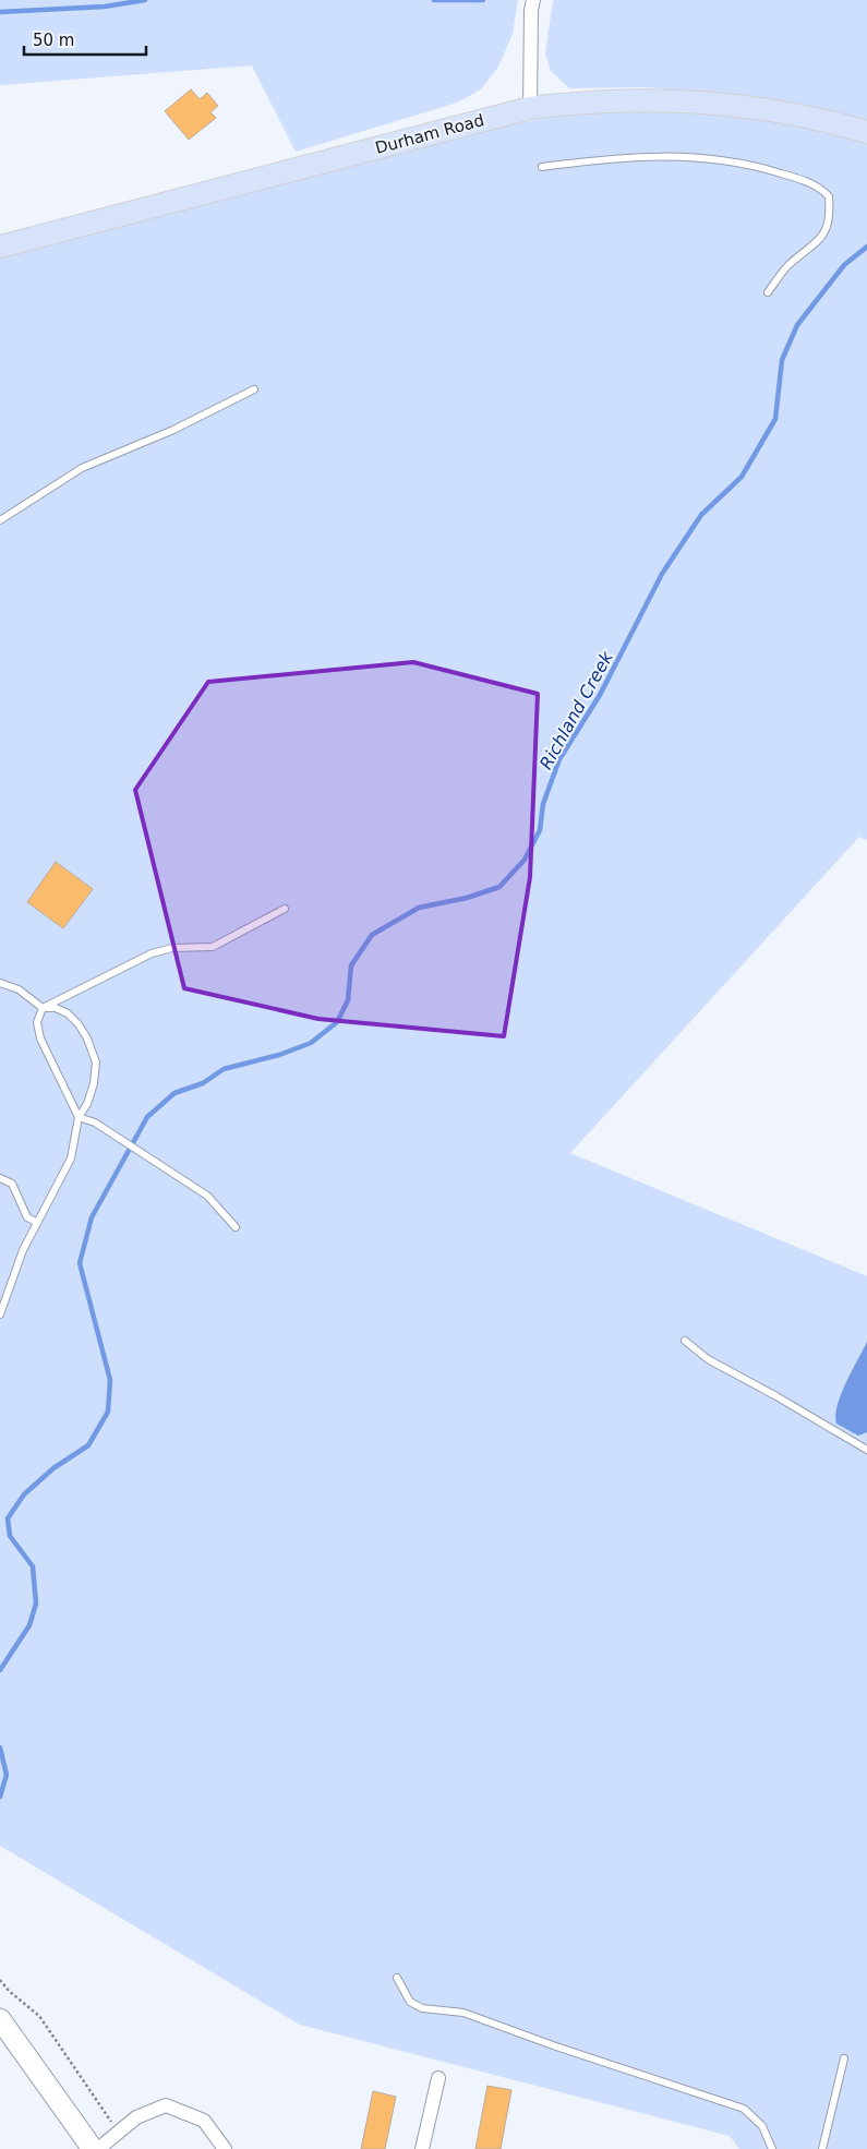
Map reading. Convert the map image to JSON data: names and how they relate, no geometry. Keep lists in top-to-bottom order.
{
  "streets": {
    "main road": ["Durham Road"]
  },
  "water": ["Richland Creek"],
  "scale_bar": "50 m"
}
